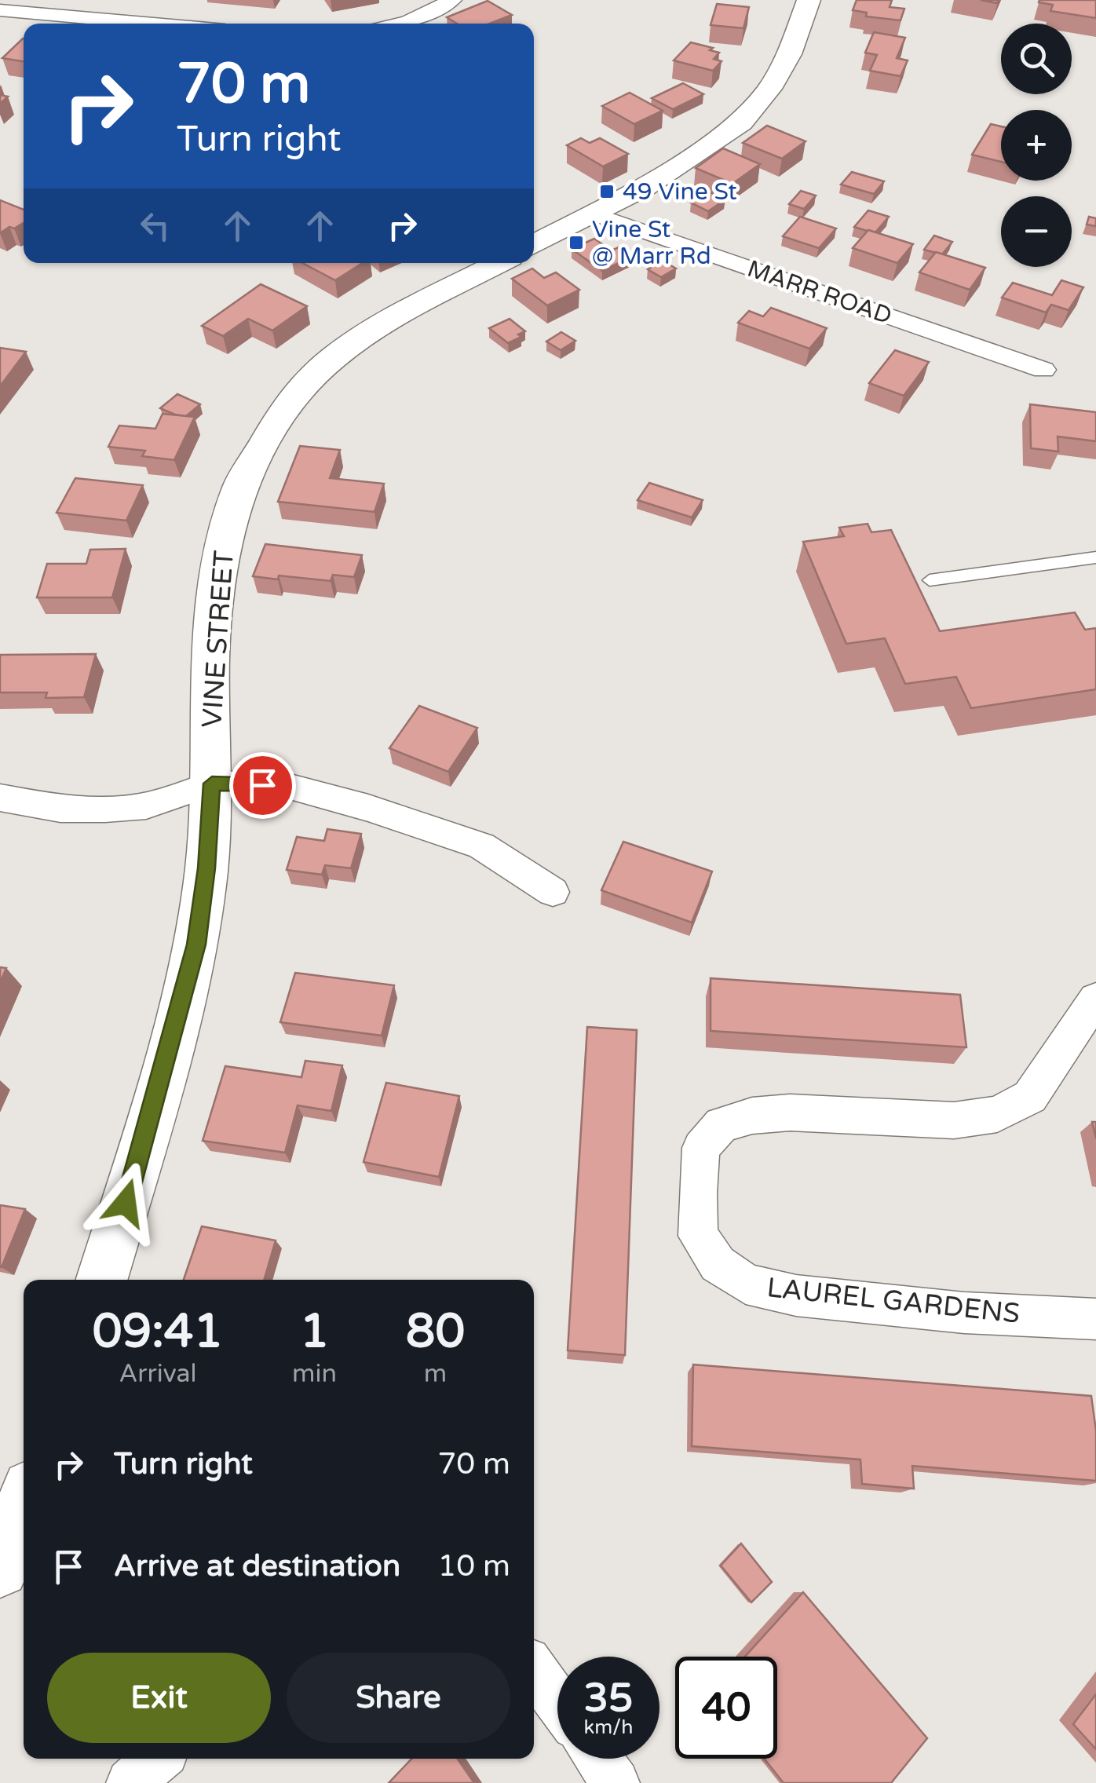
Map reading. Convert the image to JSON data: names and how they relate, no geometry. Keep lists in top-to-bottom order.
{
  "streets": {
    "street": ["MARR ROAD", "VINE STREET", "LAUREL GARDENS"]
  },
  "places": {
    "transit": ["49 Vine St", "Vine St @ Marr Rd"]
  },
  "page": {
    "map_buttons": ["+", "−"],
    "turn": ["70 m", "Turn right"],
    "eta": [
      "09:41",
      "Arrival",
      "1",
      "min",
      "80",
      "m"
    ],
    "list": [
      {
        "name": "Turn right",
        "value": "70 m"
      },
      {
        "name": "Arrive at destination",
        "value": "10 m"
      }
    ],
    "buttons": ["Exit", "Share"],
    "speed": "35 km/h",
    "limit": "40"
  }
}
